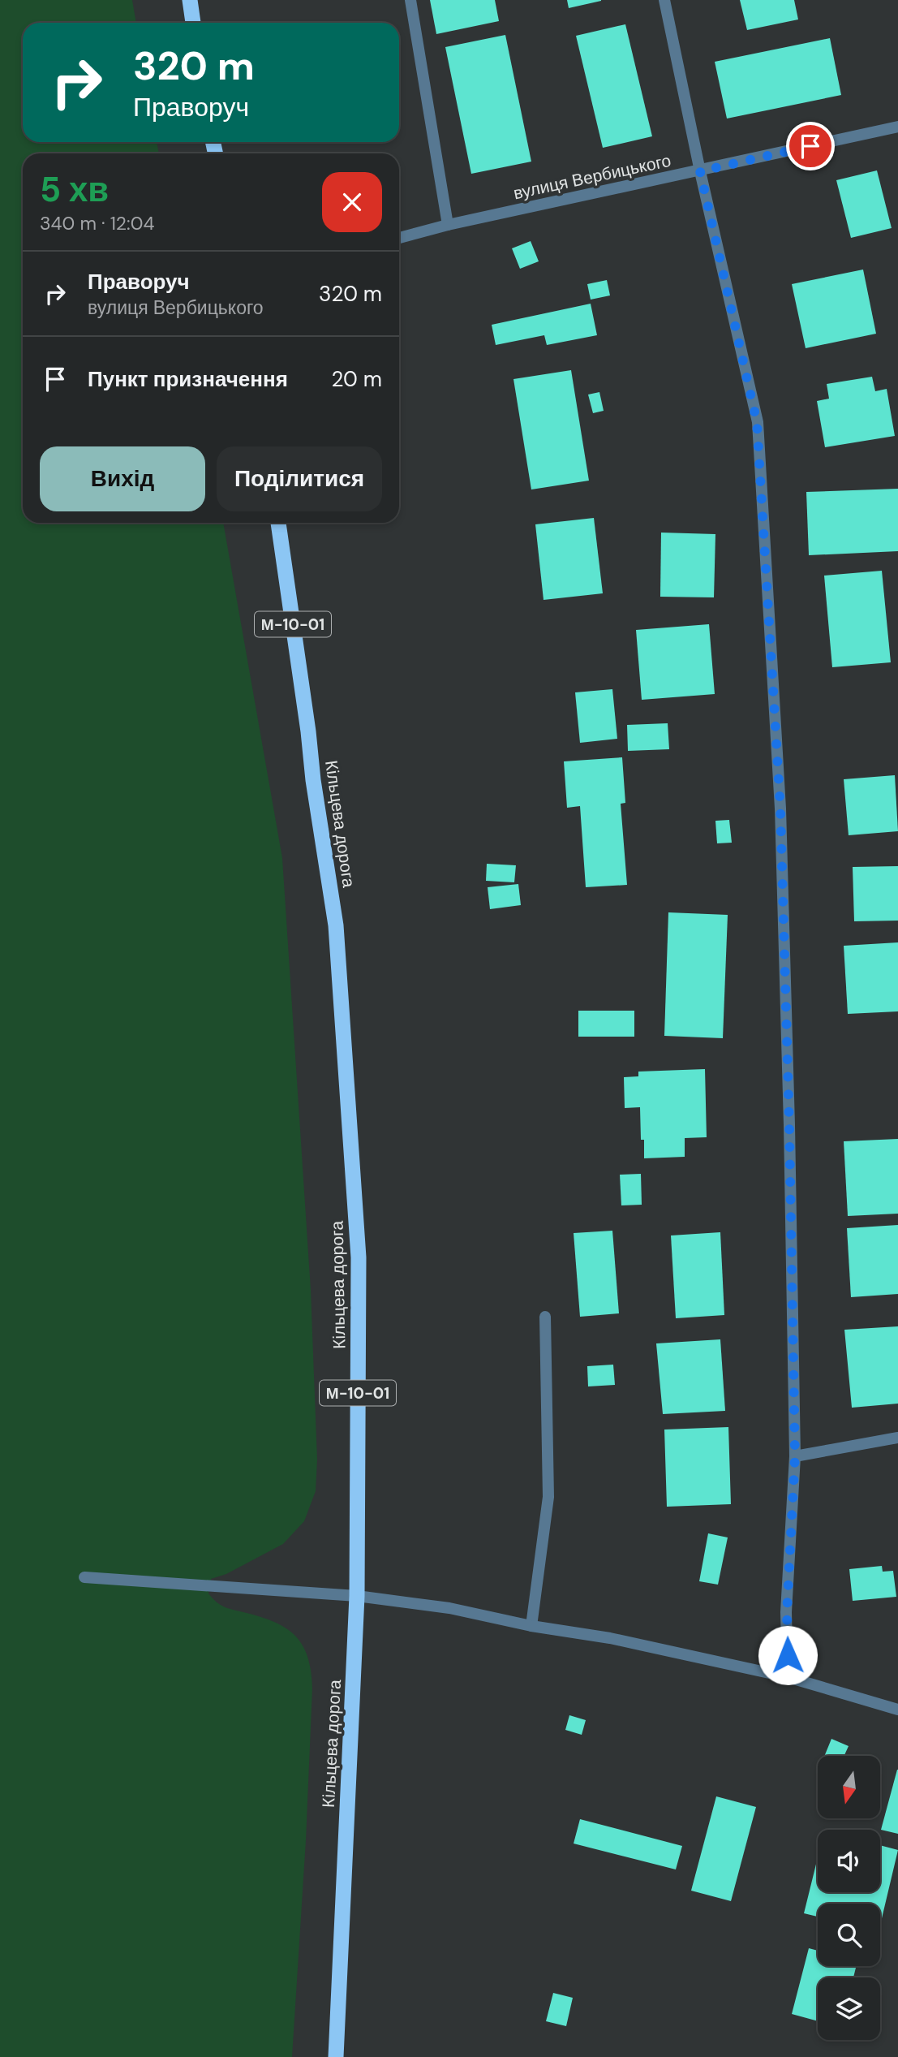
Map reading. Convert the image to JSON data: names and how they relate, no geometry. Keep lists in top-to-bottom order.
{
  "streets": {
    "highway": ["М-10-01", "Кільцева дорога"],
    "street": ["вулиця Вербицького"]
  },
  "north": "bottom",
  "page": {
    "turn": ["320 m", "Праворуч"],
    "heading": ["5 хв", "340 m · 12:04"],
    "list": [
      {
        "name": "Праворуч",
        "note": "вулиця Вербицького",
        "value": "320 m"
      },
      {
        "name": "Пункт призначення",
        "value": "20 m"
      }
    ],
    "buttons": ["Вихід", "Поділитися"]
  }
}
